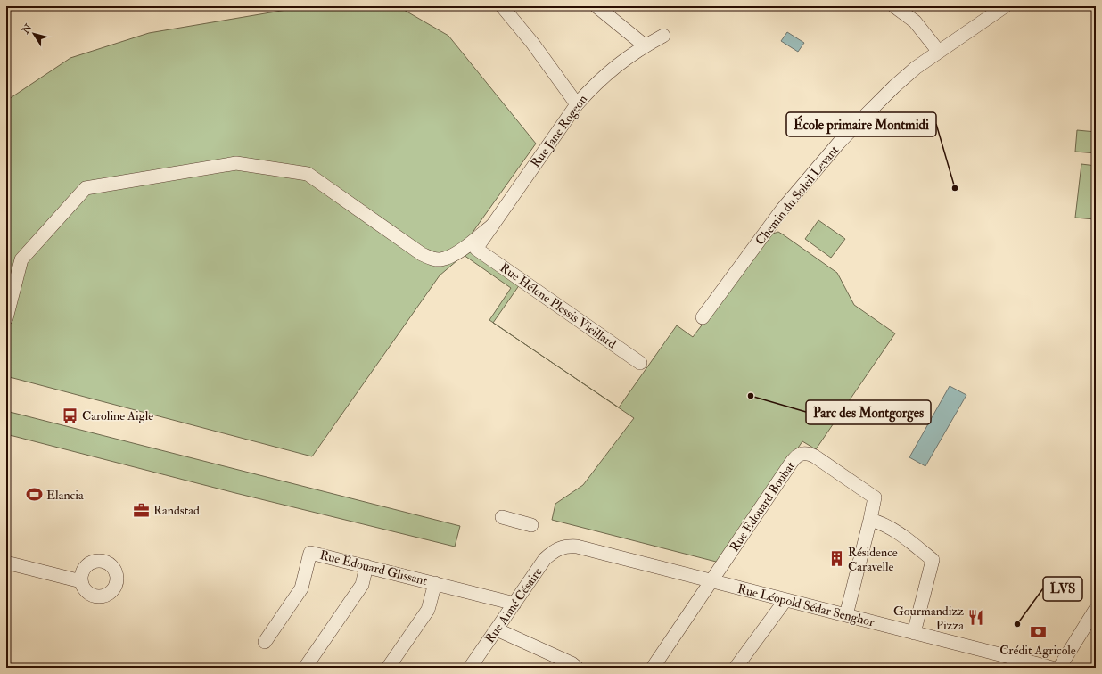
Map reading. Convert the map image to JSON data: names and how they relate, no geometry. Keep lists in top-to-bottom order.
{
  "streets": {
    "street": [
      "Rue Jane Rogeon",
      "Chemin du Soleil Levant",
      "Rue Hélène Plessis Vieillard",
      "Rue Édouard Boubat",
      "Rue Édouard Glissant",
      "Rue Aimé Césaire",
      "Rue Léopold Sédar Senghor"
    ]
  },
  "crossings": [
    ["Rue Jane Rogeon", "Rue Hélène Plessis Vieillard"],
    ["Rue Édouard Boubat", "Rue Léopold Sédar Senghor"],
    ["Rue Édouard Glissant", "Rue Aimé Césaire"],
    ["Rue Aimé Césaire", "Rue Léopold Sédar Senghor"]
  ],
  "places": {
    "other": ["École primaire Montmidi", "Parc des Montgorges", "LVS"],
    "bus stop": ["Caroline Aigle"],
    "sports": ["Elancia"],
    "office": ["Randstad"],
    "building": ["Résidence Caravelle"],
    "restaurant": ["Gourmandizz Pizza"],
    "bank": ["Crédit Agricole"]
  },
  "north": "top left"
}
